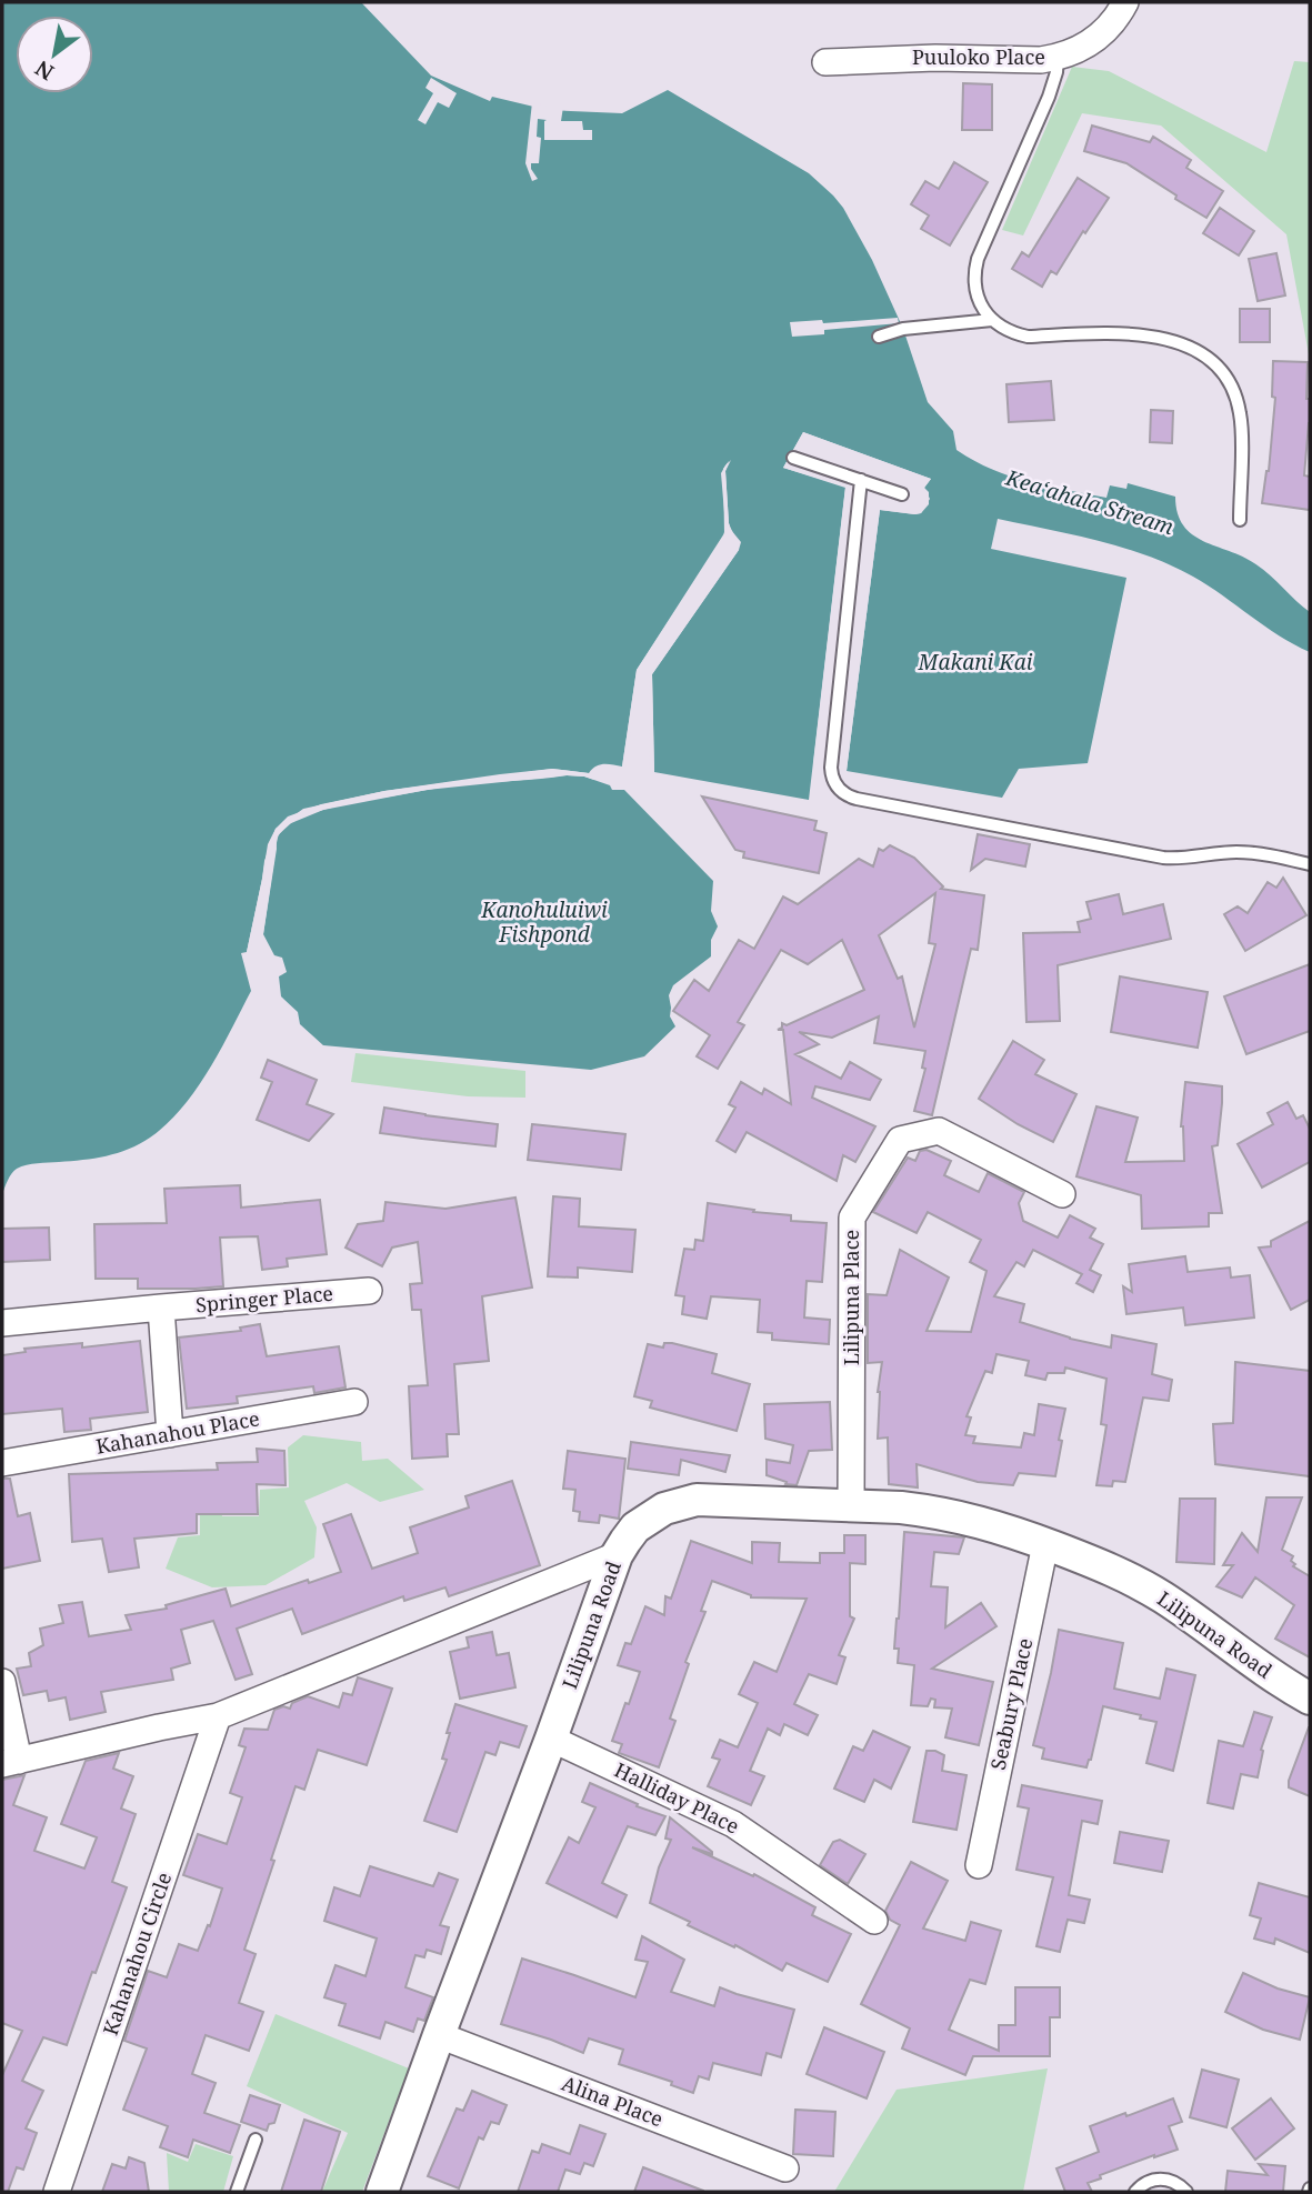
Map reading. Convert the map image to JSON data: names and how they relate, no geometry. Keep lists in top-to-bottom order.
{
  "streets": {
    "street": [
      "Puuloko Place",
      "Lilipuna Place",
      "Springer Place",
      "Kahanahou Place",
      "Lilipuna Road",
      "Seabury Place",
      "Halliday Place",
      "Kahanahou Circle",
      "Alina Place"
    ]
  },
  "crossings": [
    ["Lilipuna Place", "Lilipuna Road"],
    ["Lilipuna Road", "Seabury Place"],
    ["Lilipuna Road", "Halliday Place"],
    ["Lilipuna Road", "Alina Place"]
  ],
  "water": ["Keaʻahala Stream", "Makani Kai", "Kanohuluiwi Fishpond"],
  "north": "bottom left"
}
